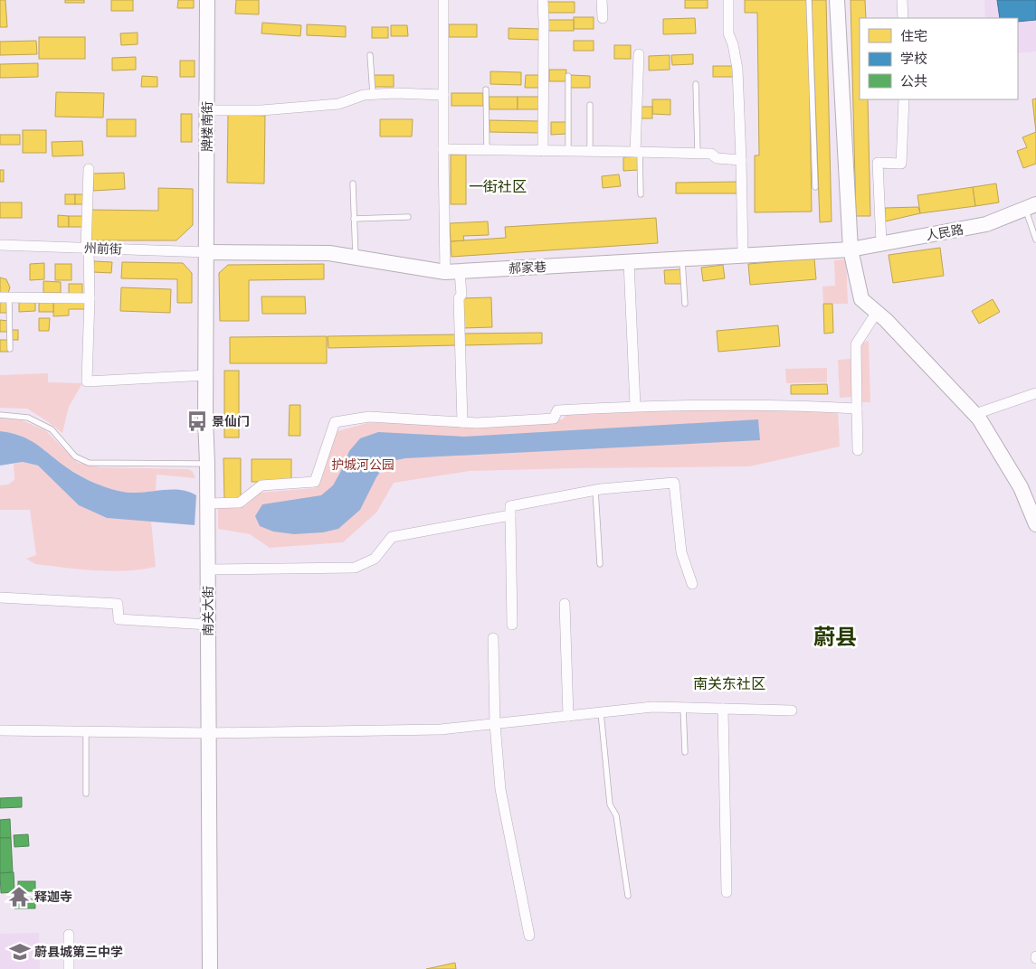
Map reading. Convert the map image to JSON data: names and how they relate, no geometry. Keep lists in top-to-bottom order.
{
  "streets": {
    "street": [
      "牌楼南街",
      "人民路",
      "州前街",
      "郝家巷",
      "南关大街"
    ]
  },
  "crossings": [
    ["牌楼南街", "州前街"],
    ["牌楼南街", "郝家巷"],
    ["牌楼南街", "南关大街"],
    ["人民路", "郝家巷"],
    ["州前街", "郝家巷"],
    ["州前街", "南关大街"],
    ["郝家巷", "南关大街"]
  ],
  "districts": ["一街社区", "蔚县", "南关东社区"],
  "parks": ["护城河公园"],
  "places": {
    "bus stop": ["景仙门"],
    "temple": ["释迦寺"],
    "school or university": ["蔚县城第三中学"]
  },
  "legend": ["住宅", "学校", "公共"]
}
